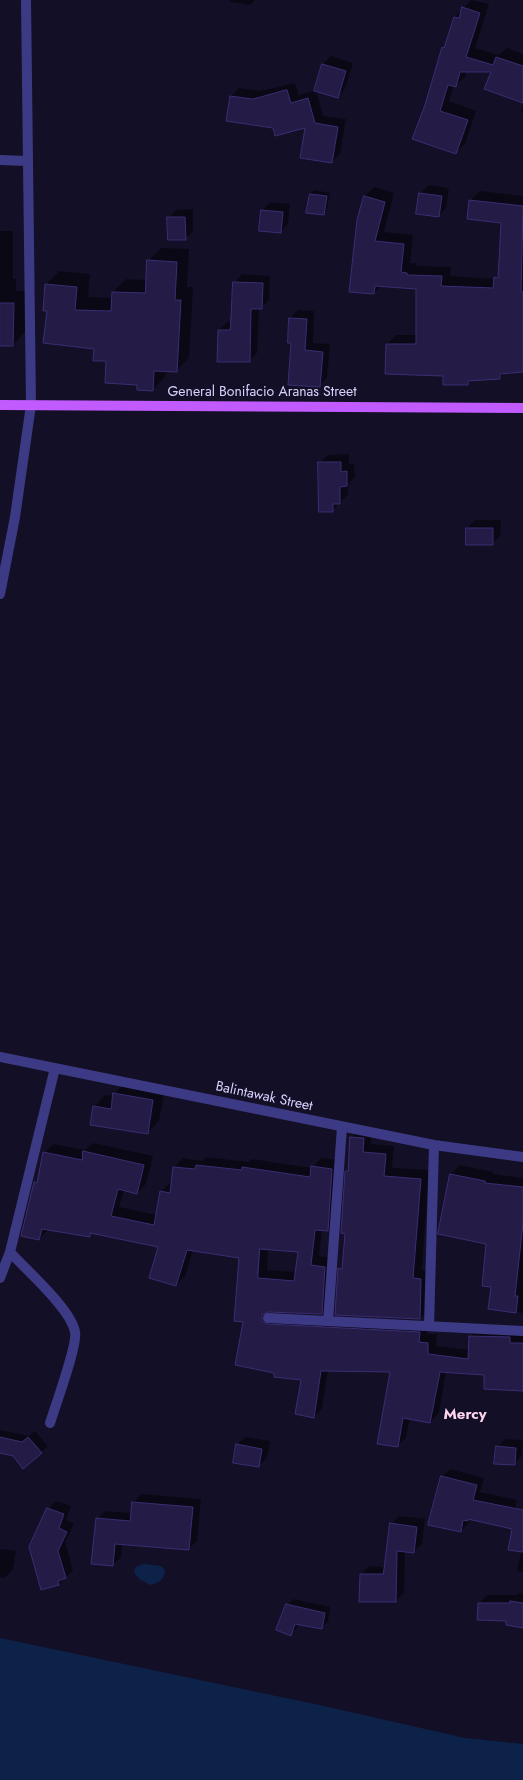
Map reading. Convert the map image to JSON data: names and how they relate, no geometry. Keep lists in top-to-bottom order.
{
  "streets": {
    "main road": ["General Bonifacio Aranas Street"],
    "street": ["Balintawak Street"]
  },
  "districts": ["Mercy"]
}
